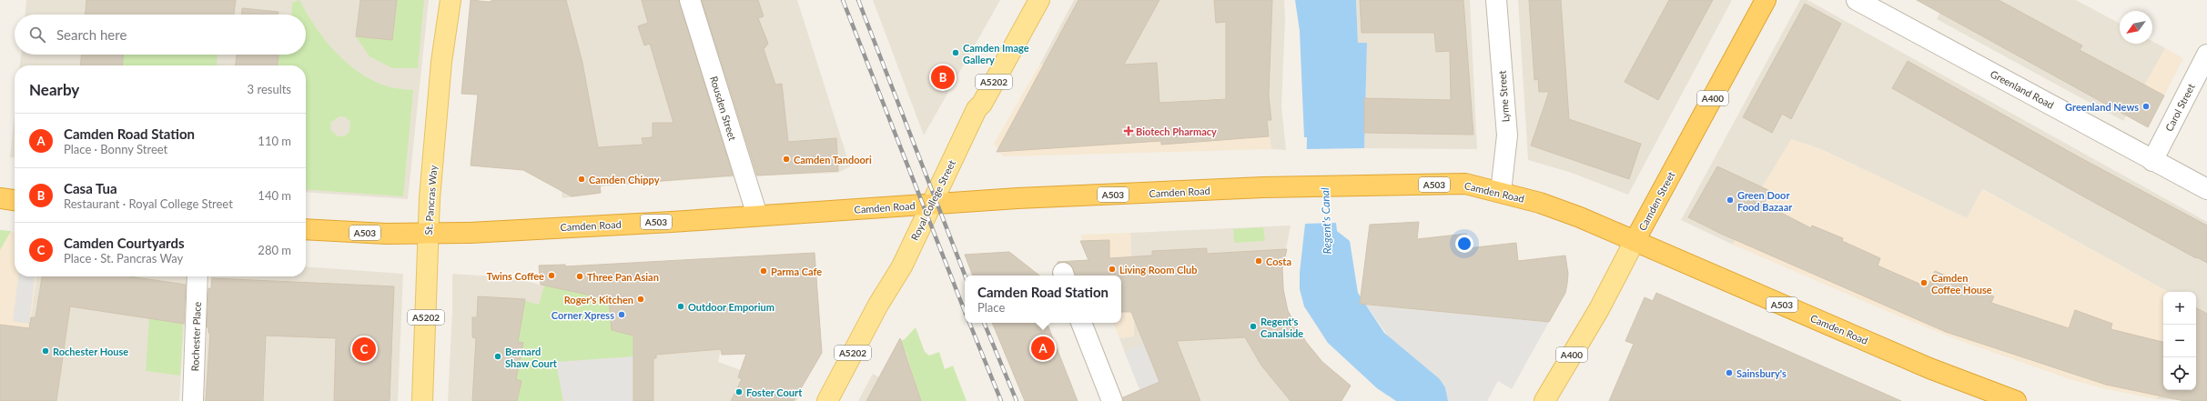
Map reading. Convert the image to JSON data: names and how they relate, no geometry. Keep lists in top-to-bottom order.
{
  "streets": {
    "highway": [
      "A400",
      "A503",
      "Camden Road",
      "Camden Street"
    ],
    "main road": ["A5202", "St. Pancras Way", "Royal College Street"],
    "street": [
      "Greenland Road",
      "Lyme Street",
      "Carol Street",
      "Rousden Street",
      "Rochester Place"
    ]
  },
  "crossings": [
    ["Greenland Road", "Carol Street"],
    ["Lyme Street", "Camden Road"],
    ["Rousden Street", "Camden Road"],
    ["Camden Road", "St. Pancras Way"],
    ["Camden Road", "Royal College Street"],
    ["Camden Road", "Camden Street"]
  ],
  "water": ["Regent's Canal"],
  "places": {
    "other": [
      "Camden Image Gallery",
      "Greenland News",
      "Camden Tandoori",
      "Camden Chippy",
      "Green Door Food Bazaar",
      "Costa",
      "Living Room Club",
      "Parma Cafe",
      "Twins Coffee",
      "Three Pan Asian",
      "Camden Coffee House",
      "Roger's Kitchen",
      "Outdoor Emporium",
      "Corner Xpress",
      "Regent's Canalside",
      "Rochester House",
      "Bernard Shaw Court",
      "Sainsbury's",
      "Foster Court"
    ],
    "health": ["Biotech Pharmacy"]
  },
  "north": "bottom left",
  "page": {
    "search": "Search here",
    "pins": ["B", "A", "C"],
    "heading": ["Nearby", "3 results"],
    "list": [
      {
        "mark": "A",
        "name": "Camden Road Station",
        "note": "Place · Bonny Street",
        "value": "110 m"
      },
      {
        "mark": "B",
        "name": "Casa Tua",
        "note": "Restaurant · Royal College Street",
        "value": "140 m"
      },
      {
        "mark": "C",
        "name": "Camden Courtyards",
        "note": "Place · St. Pancras Way",
        "value": "280 m"
      }
    ],
    "popup": ["Camden Road Station", "Place"],
    "map_buttons": ["+", "−"]
  }
}
